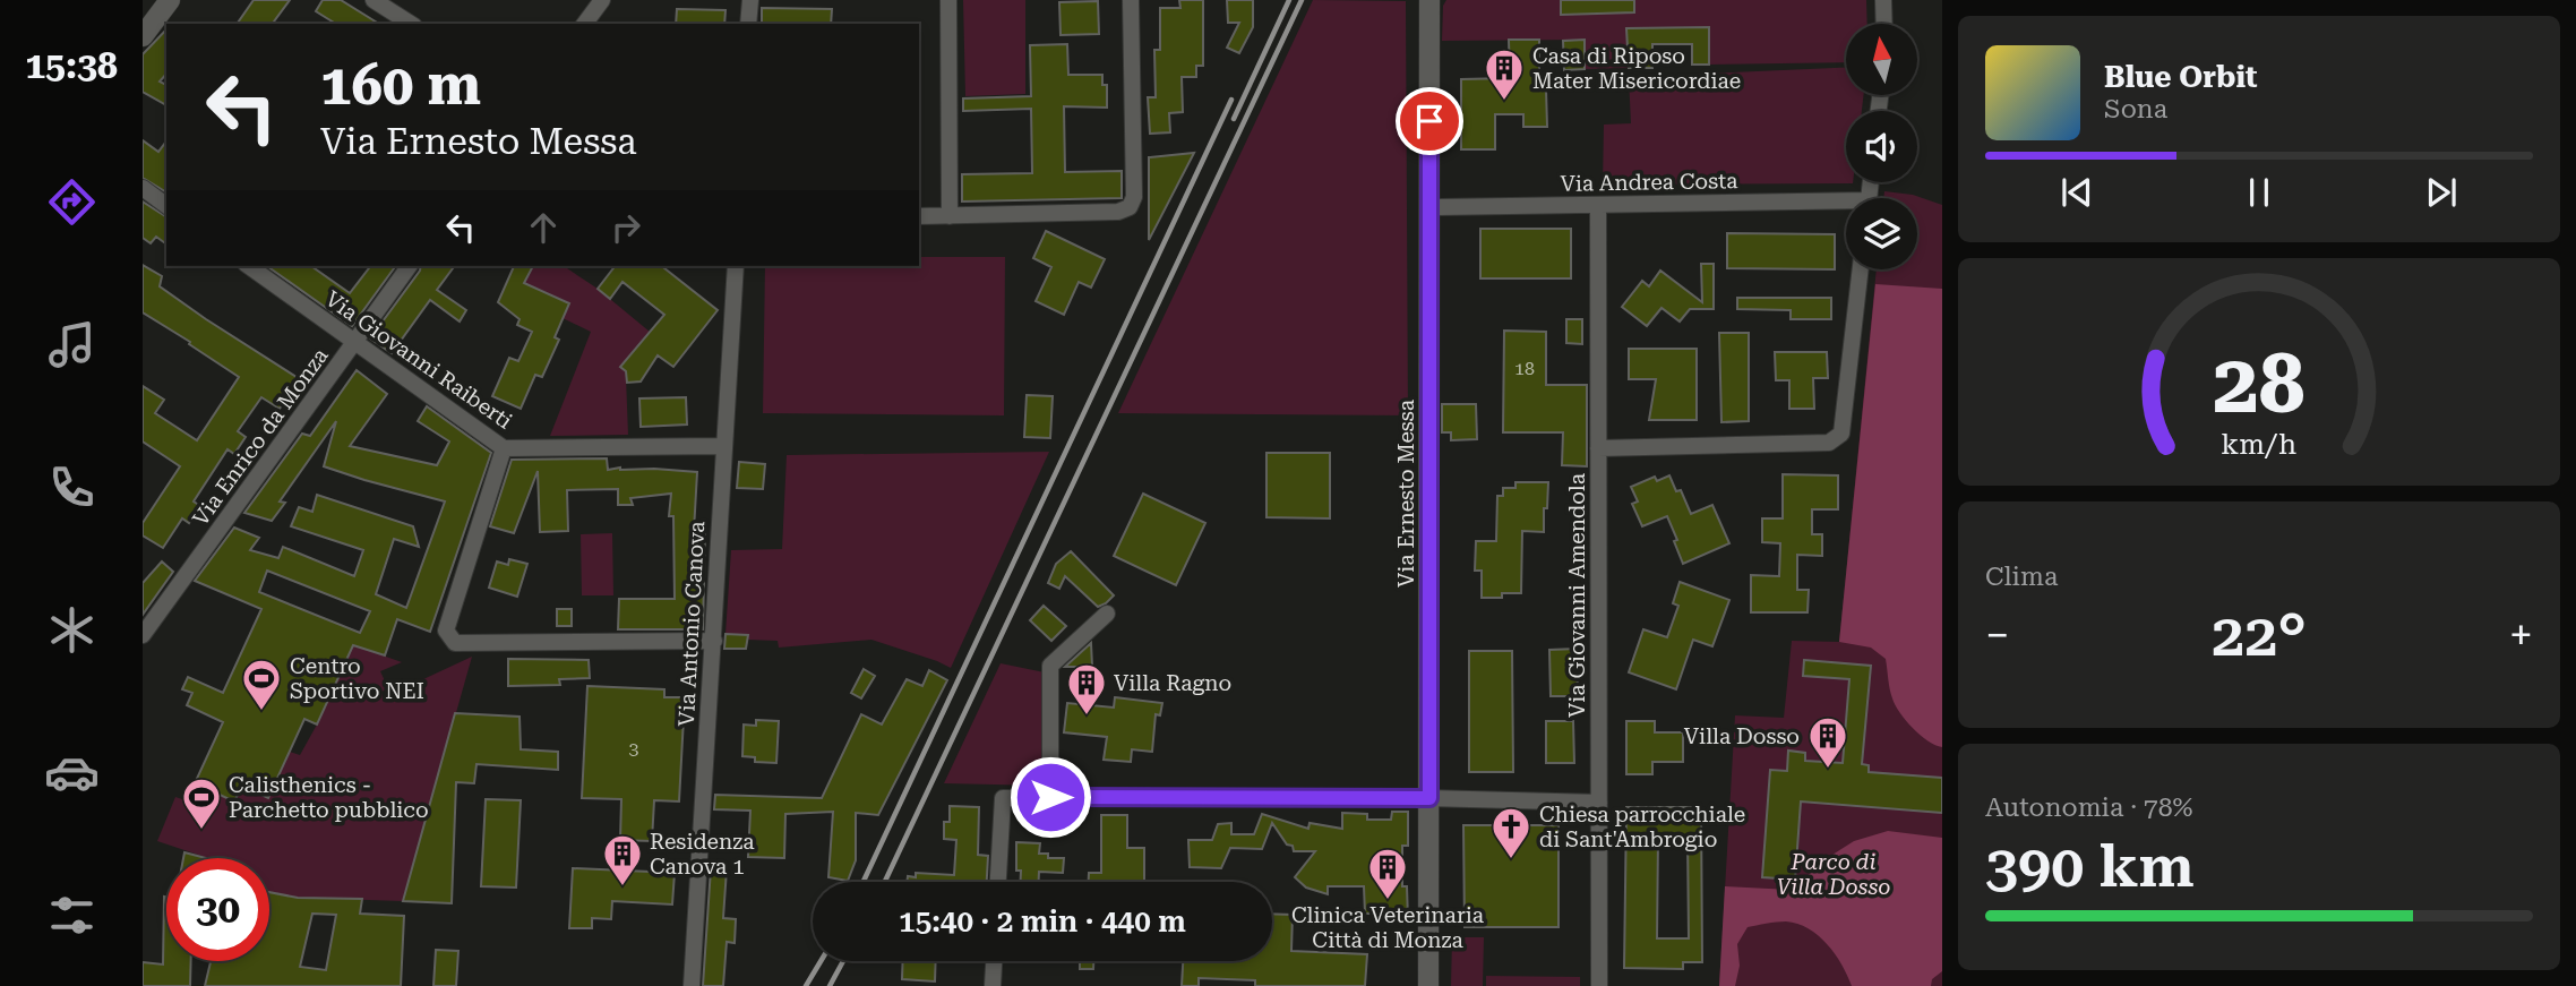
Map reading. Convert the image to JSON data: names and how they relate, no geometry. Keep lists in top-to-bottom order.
{
  "streets": {
    "street": [
      "Via Andrea Costa",
      "Via Giovanni Raiberti",
      "Via Enrico da Monza",
      "Via Ernesto Messa",
      "Via Giovanni Amendola",
      "Via Antonio Canova"
    ]
  },
  "crossings": [
    ["Via Andrea Costa", "Via Ernesto Messa"],
    ["Via Andrea Costa", "Via Giovanni Amendola"],
    ["Via Giovanni Raiberti", "Via Enrico da Monza"],
    ["Via Giovanni Raiberti", "Via Antonio Canova"]
  ],
  "parks": ["Parco di Villa Dosso"],
  "places": {
    "building": [
      "Casa di Riposo Mater Misericordiae",
      "Villa Ragno",
      "Villa Dosso",
      "Residenza Canova 1",
      "Clinica Veterinaria Città di Monza"
    ],
    "sports": ["Centro Sportivo NEI", "Calisthenics - Parchetto pubblico"],
    "church": ["Chiesa parrocchiale di Sant'Ambrogio"]
  },
  "house_numbers": ["18", "3"],
  "north": "top",
  "page": {
    "tabs": "15:38",
    "turn": ["160 m", "Via Ernesto Messa"],
    "song": ["Blue Orbit", "Sona"],
    "tile": [
      "Clima",
      ["Autonomia · 78%", "390 km"]
    ],
    "heat": ["−", "22°", "+"],
    "limit": "30",
    "trip": "15:40 · 2 min · 440 m",
    "gauge": ["28", "km/h"]
  }
}
